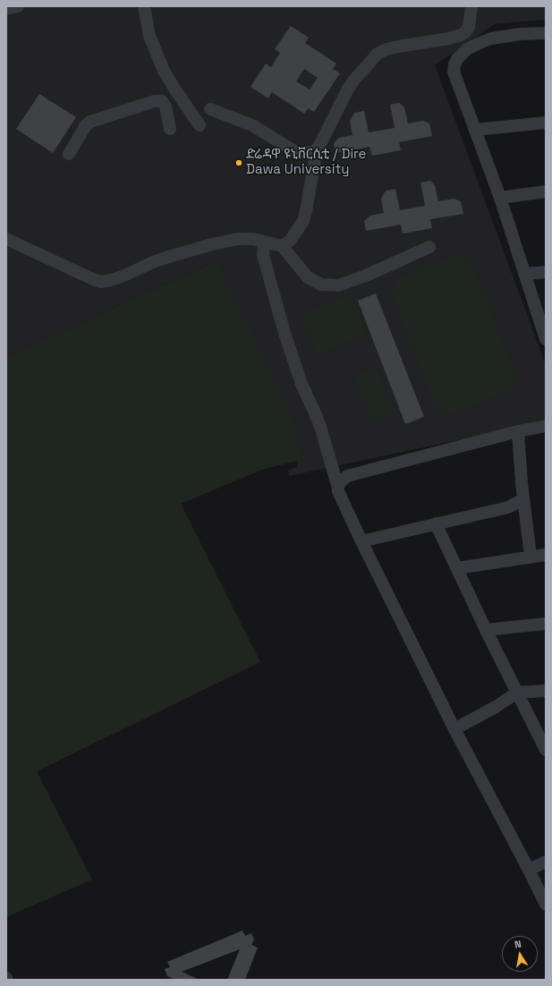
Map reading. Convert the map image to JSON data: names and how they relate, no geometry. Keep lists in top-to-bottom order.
{
  "places": ["ድሬዳዋ ዩኒቨርሲቲ / Dire Dawa University"],
  "north": "top"
}
